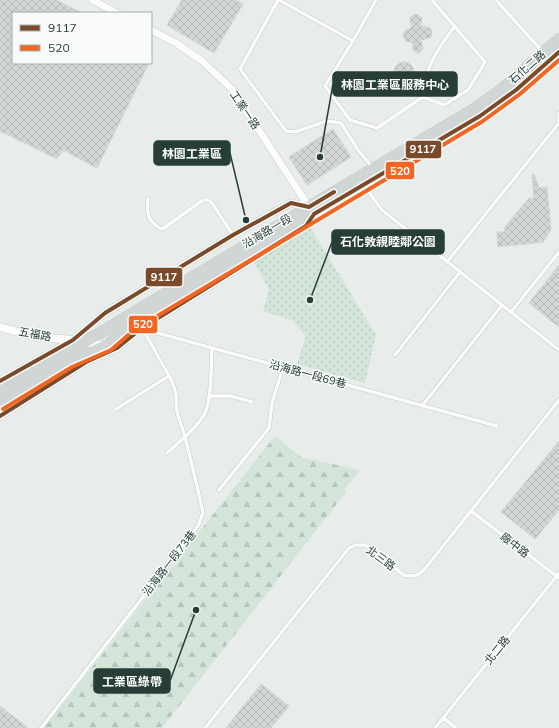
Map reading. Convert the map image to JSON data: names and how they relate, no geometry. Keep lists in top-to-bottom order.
{
  "streets": {
    "main road": ["石化二路", "沿海路一段"],
    "street": ["工業一路", "五福路"],
    "lane": [
      "沿海路一段69巷",
      "廠中路",
      "北三路",
      "沿海路一段73巷",
      "北二路"
    ]
  },
  "crossings": [
    ["石化二路", "工業一路"],
    ["石化二路", "沿海路一段"],
    ["工業一路", "沿海路一段"],
    ["沿海路一段", "五福路"],
    ["沿海路一段", "沿海路一段69巷"],
    ["沿海路一段", "沿海路一段73巷"],
    ["沿海路一段69巷", "沿海路一段73巷"],
    ["廠中路", "北三路"],
    ["廠中路", "北二路"]
  ],
  "places": [
    "林園工業區服務中心",
    "林園工業區",
    "石化敦親睦鄰公園",
    "工業區綠帶"
  ],
  "lines": ["transit line 9117", "transit line 520"],
  "legend": ["9117", "520"]
}
